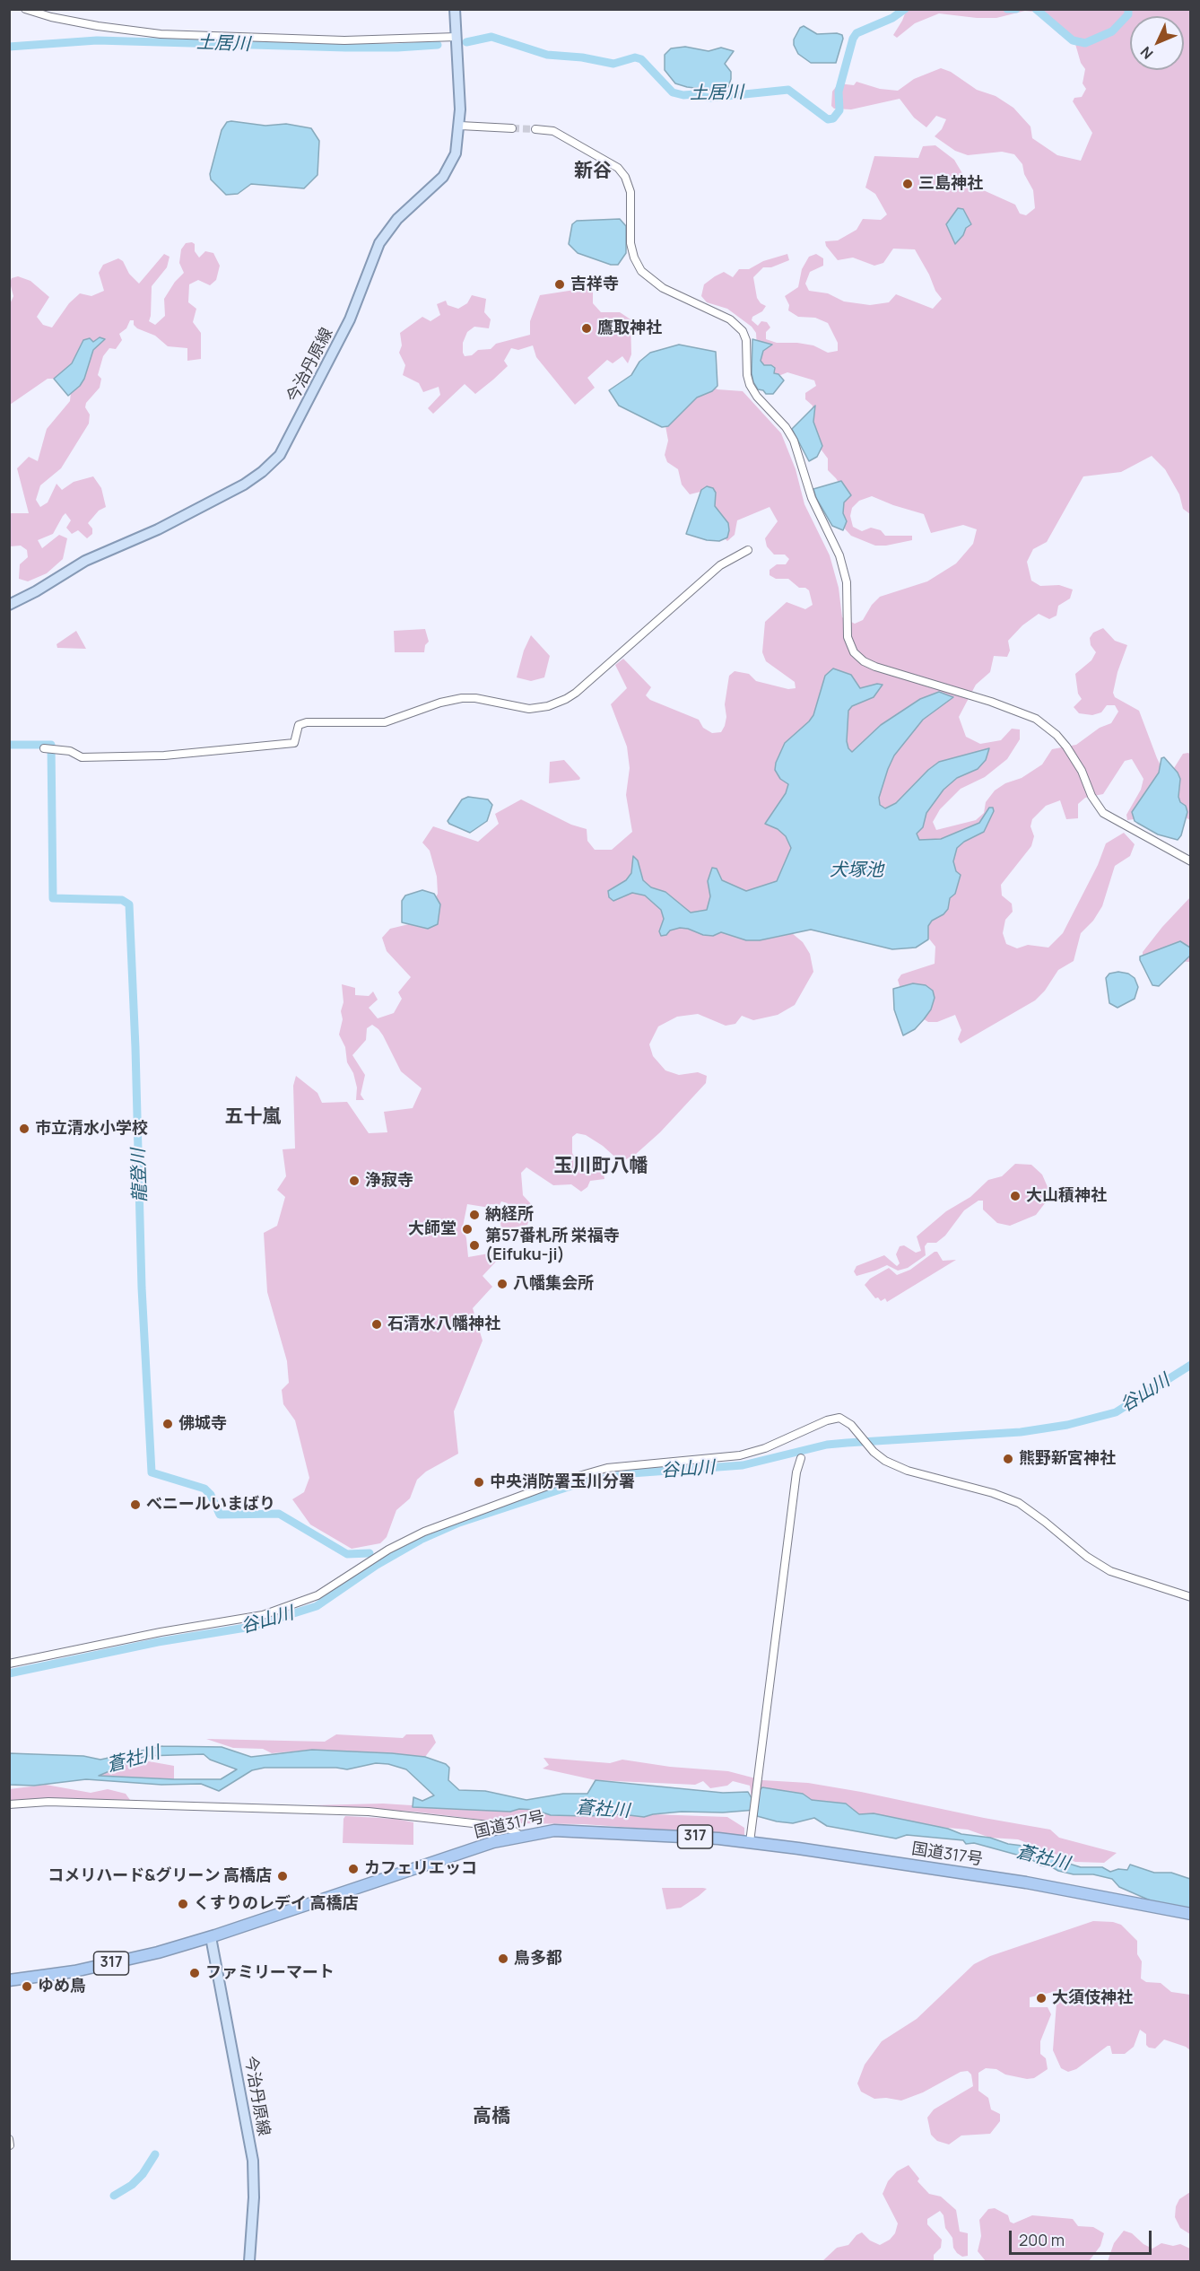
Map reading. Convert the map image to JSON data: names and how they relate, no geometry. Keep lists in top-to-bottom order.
{
  "streets": {
    "highway": ["国道317号", "317"],
    "main road": ["今治丹原線"]
  },
  "crossings": [
    ["今治丹原線", "国道317号"]
  ],
  "districts": [
    "新谷",
    "五十嵐",
    "玉川町八幡",
    "高橋"
  ],
  "water": [
    "土居川",
    "犬塚池",
    "龍登川",
    "谷山川",
    "蒼社川"
  ],
  "places": [
    "三島神社",
    "吉祥寺",
    "鷹取神社",
    "市立清水小学校",
    "浄寂寺",
    "大山積神社",
    "納経所",
    "大師堂",
    "第57番札所 栄福寺 (Eifuku-ji)",
    "八幡集会所",
    "石清水八幡神社",
    "佛城寺",
    "熊野新宮神社",
    "中央消防署玉川分署",
    "べニールいまばり",
    "カフェリエッコ",
    "コメリハード&グリーン 高橋店",
    "くすりのレデイ 高橋店",
    "鳥多都",
    "ファミリーマート",
    "ゆめ鳥",
    "大須伎神社"
  ],
  "scale_bar": "200 m",
  "north": "bottom left"
}
